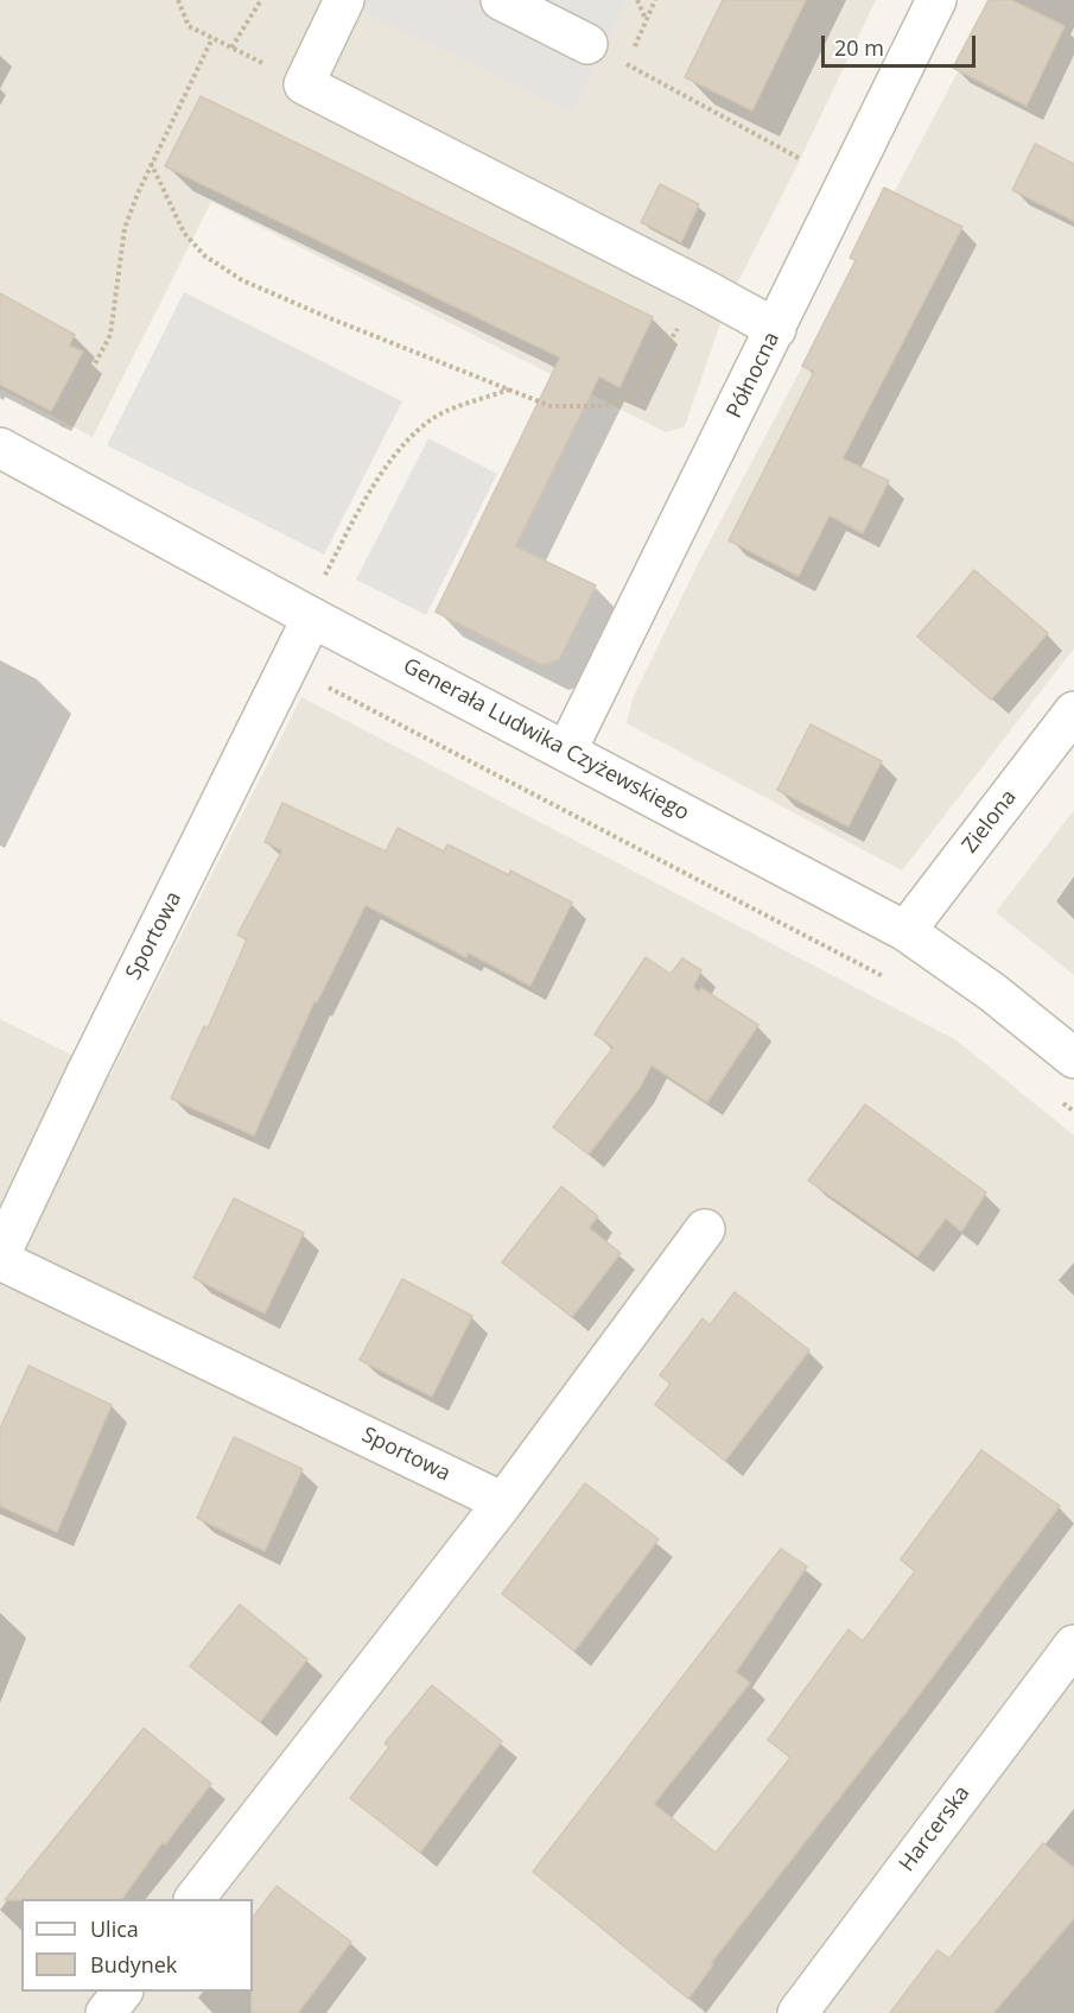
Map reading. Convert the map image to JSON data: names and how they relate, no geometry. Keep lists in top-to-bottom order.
{
  "streets": {
    "street": [
      "Północna",
      "Generała Ludwika Czyżewskiego",
      "Zielona",
      "Sportowa",
      "Harcerska"
    ]
  },
  "crossings": [
    ["Północna", "Generała Ludwika Czyżewskiego"],
    ["Generała Ludwika Czyżewskiego", "Zielona"],
    ["Generała Ludwika Czyżewskiego", "Sportowa"]
  ],
  "legend": ["Ulica", "Budynek"],
  "scale_bar": "20 m"
}
